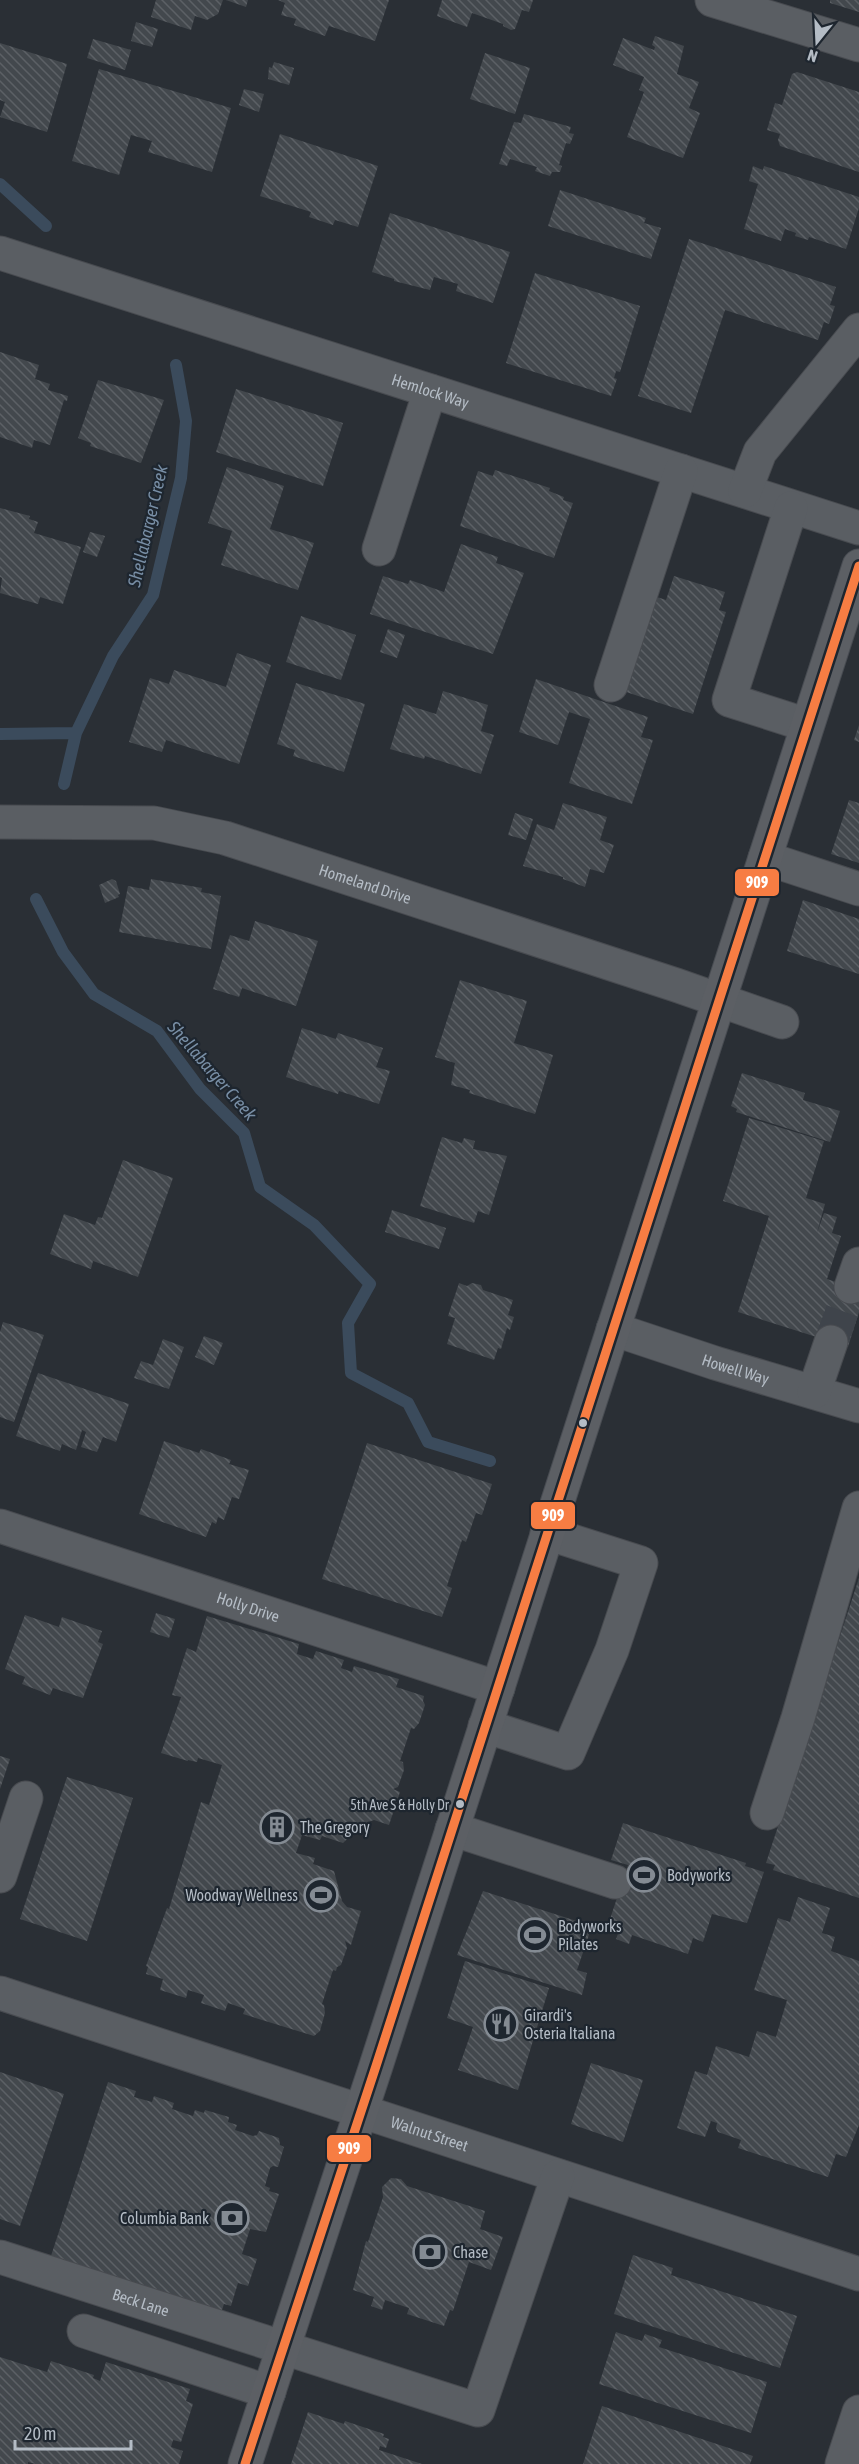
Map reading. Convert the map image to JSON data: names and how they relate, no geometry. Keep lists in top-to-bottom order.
{
  "streets": {
    "street": [
      "Hemlock Way",
      "Homeland Drive",
      "Howell Way",
      "Holly Drive",
      "Walnut Street",
      "Beck Lane"
    ]
  },
  "crossings": [
    ["Walnut Street", "Beck Lane"]
  ],
  "water": ["Shellabarger Creek"],
  "places": {
    "other": ["5th Ave S & Holly Dr"],
    "building": ["The Gregory"],
    "sports": ["Bodyworks", "Woodway Wellness", "Bodyworks Pilates"],
    "restaurant": ["Girardi's Osteria Italiana"],
    "bank": ["Columbia Bank", "Chase"]
  },
  "lines": ["transit line 909"],
  "scale_bar": "20 m",
  "north": "bottom"
}
